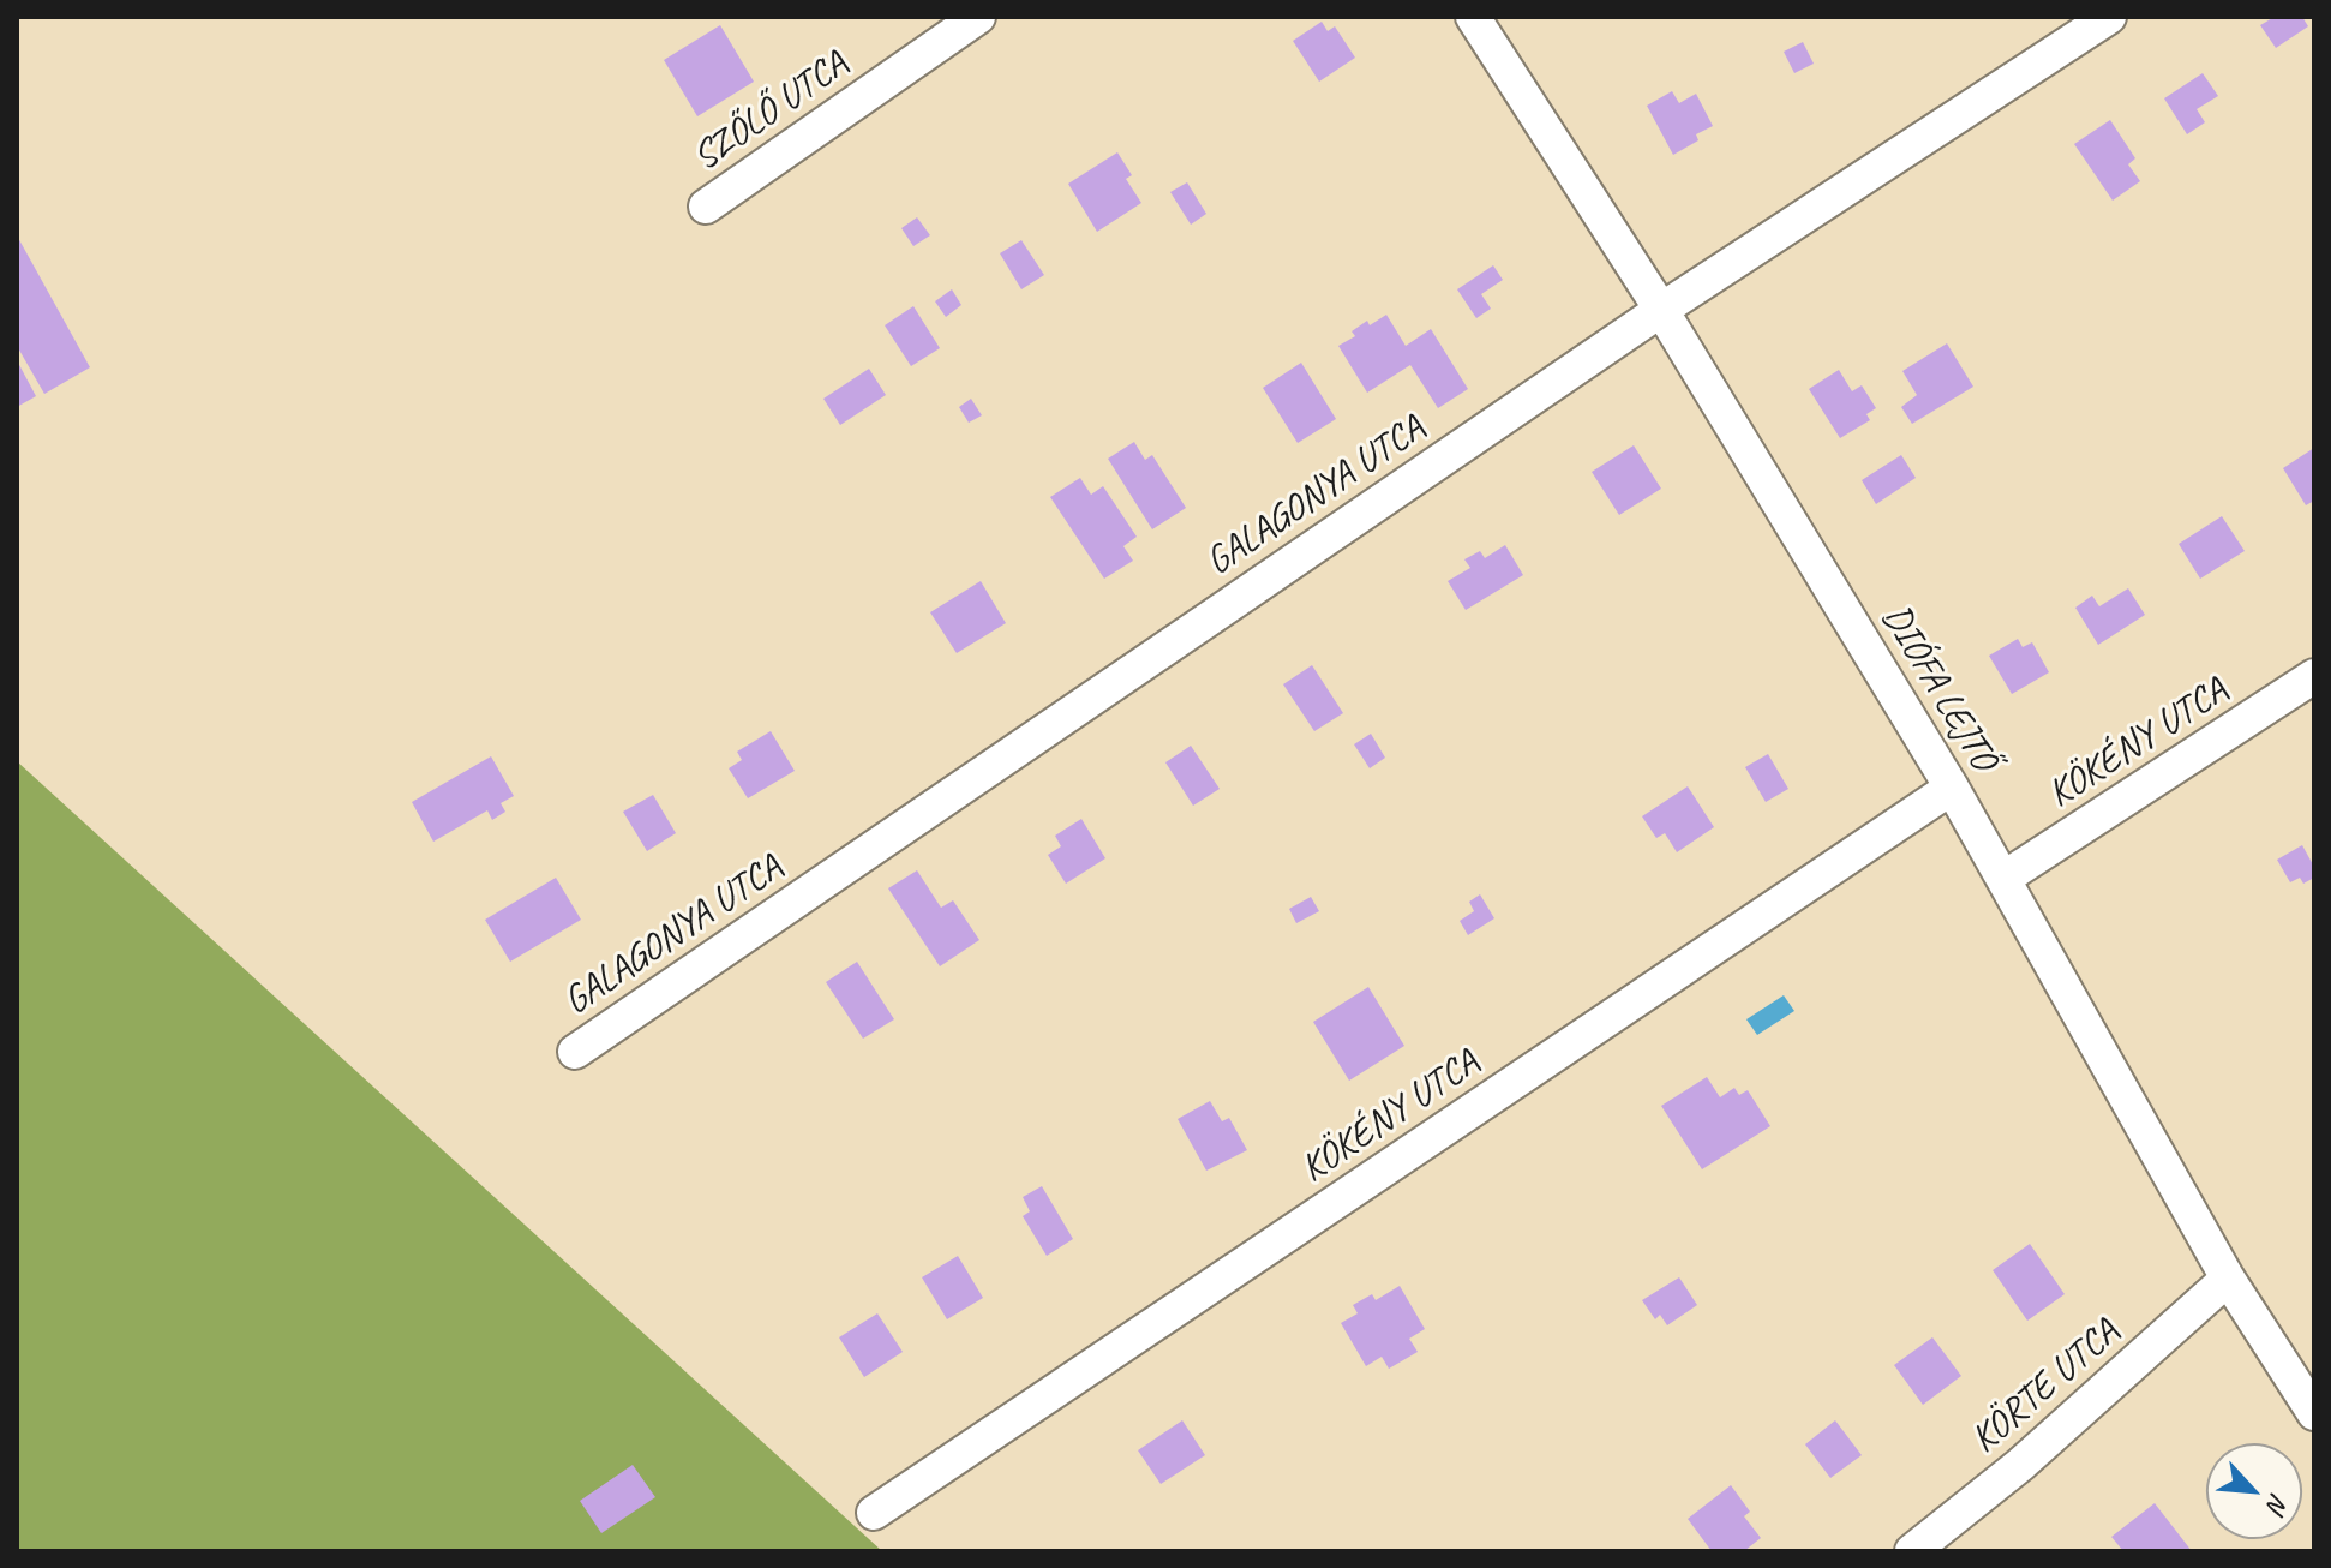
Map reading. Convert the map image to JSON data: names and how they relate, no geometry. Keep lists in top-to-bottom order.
{
  "streets": {
    "street": [
      "SZŐLŐ UTCA",
      "GALAGONYA UTCA",
      "DIÓFA LEJTŐ",
      "KÖKÉNY UTCA",
      "KÖRTE UTCA"
    ]
  },
  "crossings": [
    ["GALAGONYA UTCA", "DIÓFA LEJTŐ"],
    ["DIÓFA LEJTŐ", "KÖKÉNY UTCA"],
    ["DIÓFA LEJTŐ", "KÖRTE UTCA"]
  ],
  "north": "bottom right"
}
